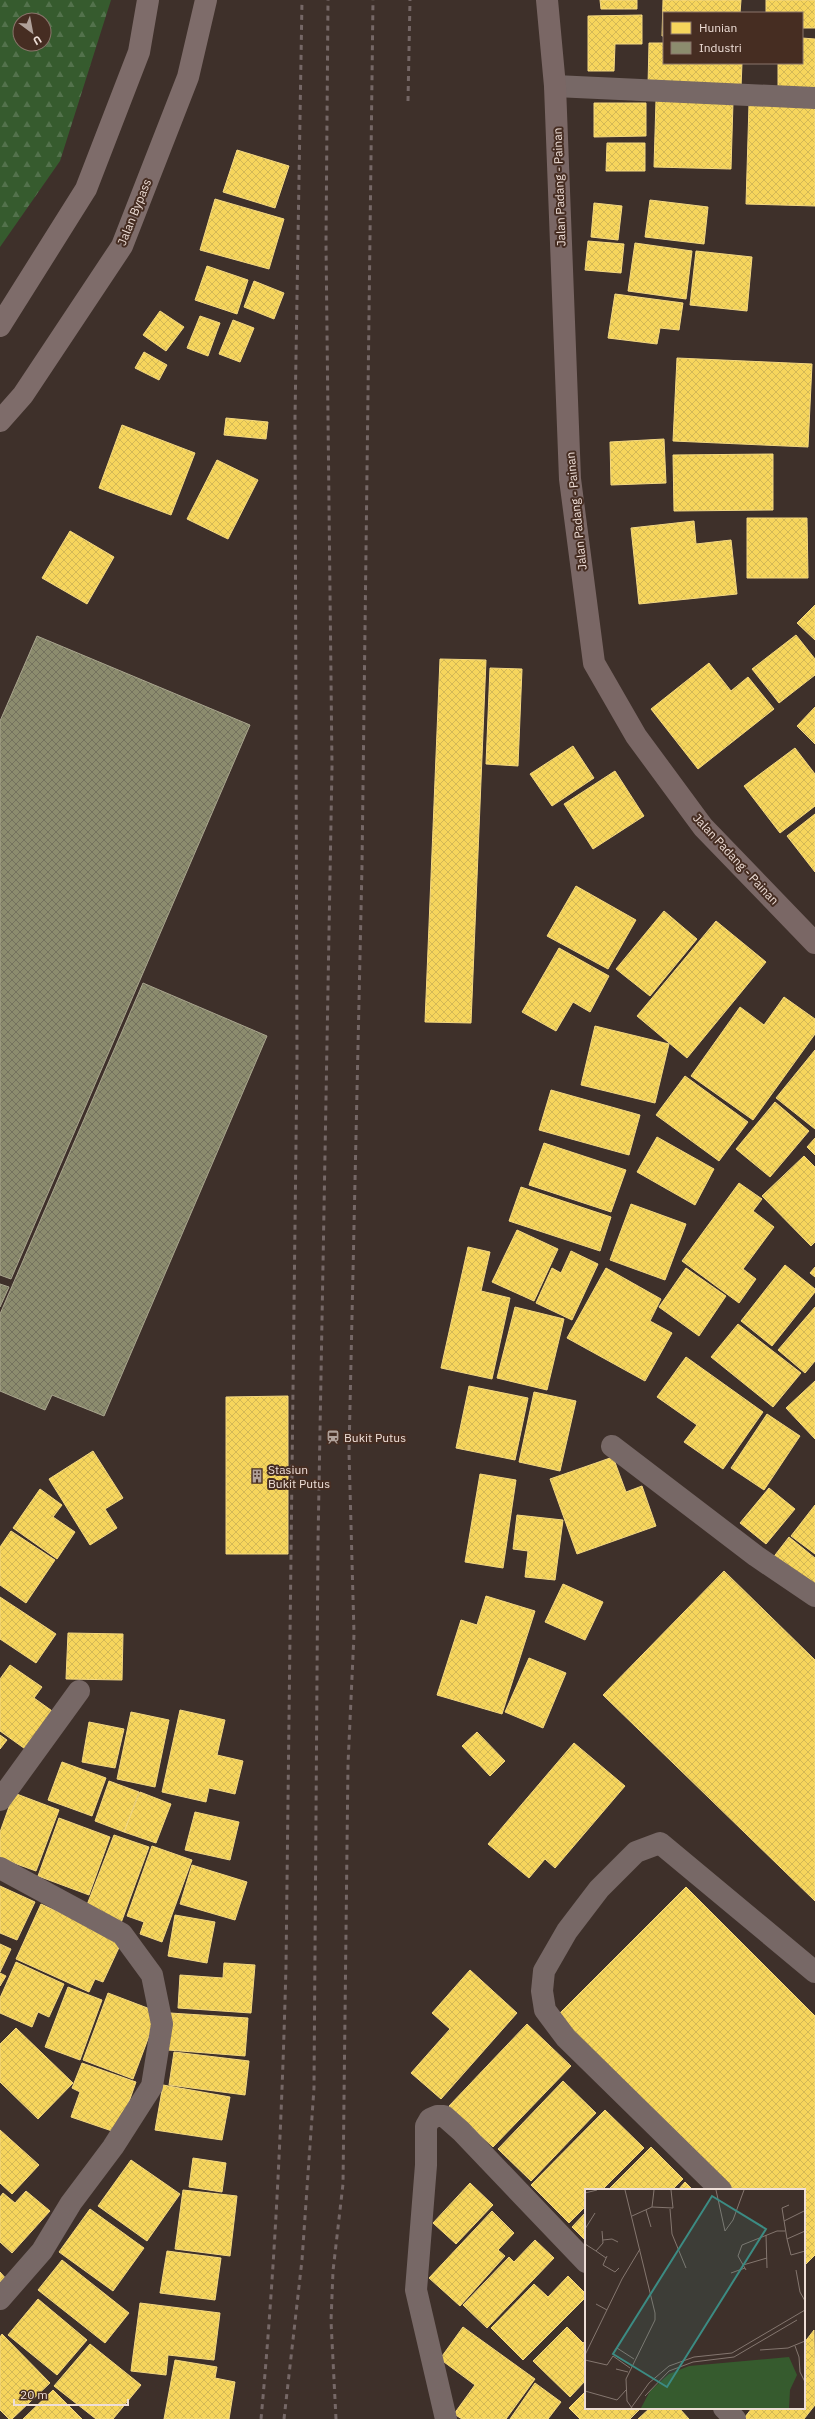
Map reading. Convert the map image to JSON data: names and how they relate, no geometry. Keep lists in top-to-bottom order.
{
  "streets": {
    "highway": ["Jalan Bypass"],
    "main road": ["Jalan Padang - Painan"]
  },
  "places": {
    "station": ["Bukit Putus"],
    "building": ["Stasiun Bukit Putus"]
  },
  "legend": ["Hunian", "Industri"],
  "scale_bar": "20 m",
  "north": "bottom right"
}
